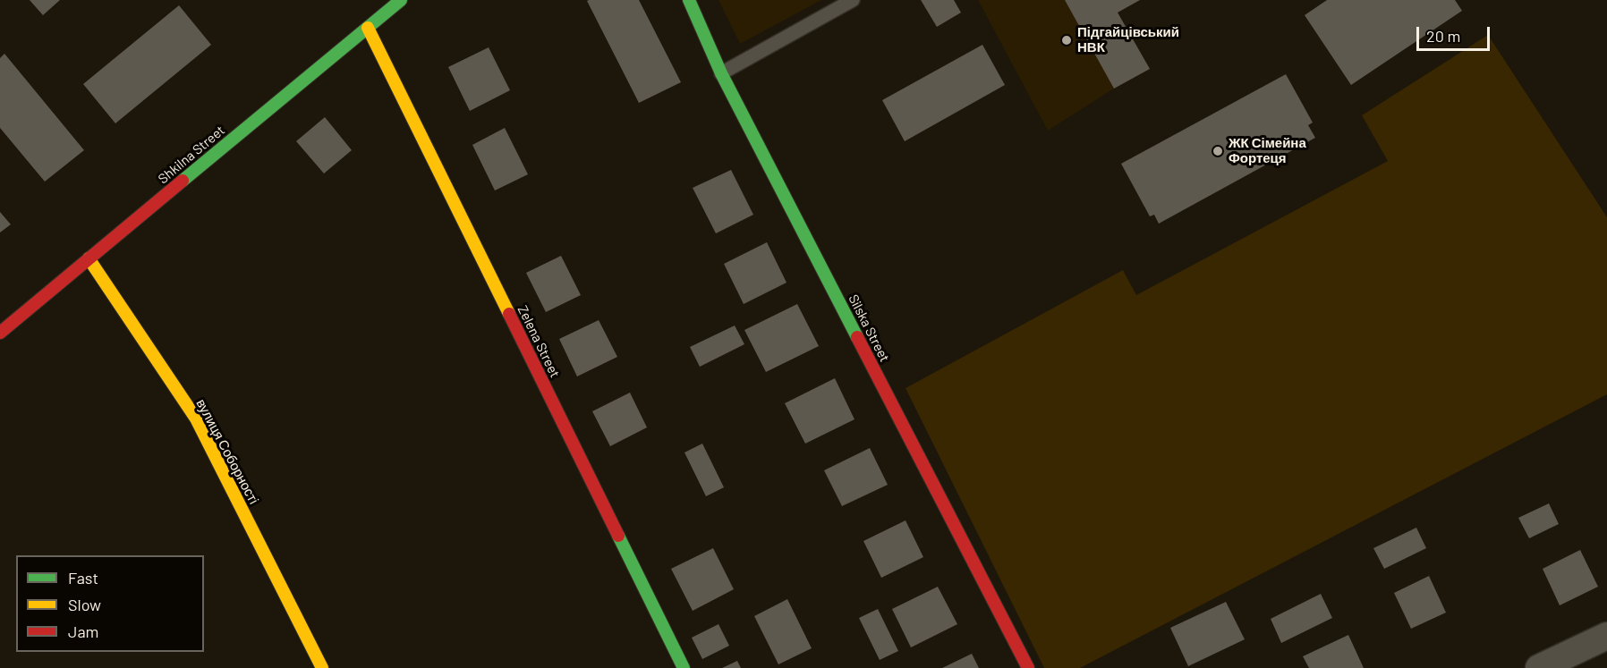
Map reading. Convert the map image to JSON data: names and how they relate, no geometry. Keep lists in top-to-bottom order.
{
  "streets": {
    "street": [
      "Shkilna Street",
      "Silska Street",
      "Zelena Street",
      "вулиця Соборності"
    ]
  },
  "crossings": [
    ["Shkilna Street", "Zelena Street"],
    ["Shkilna Street", "вулиця Соборності"]
  ],
  "places": ["Підгайцівський НВК", "ЖК Сімейна Фортеця"],
  "legend": ["Fast", "Slow", "Jam"],
  "scale_bar": "20 m"
}
